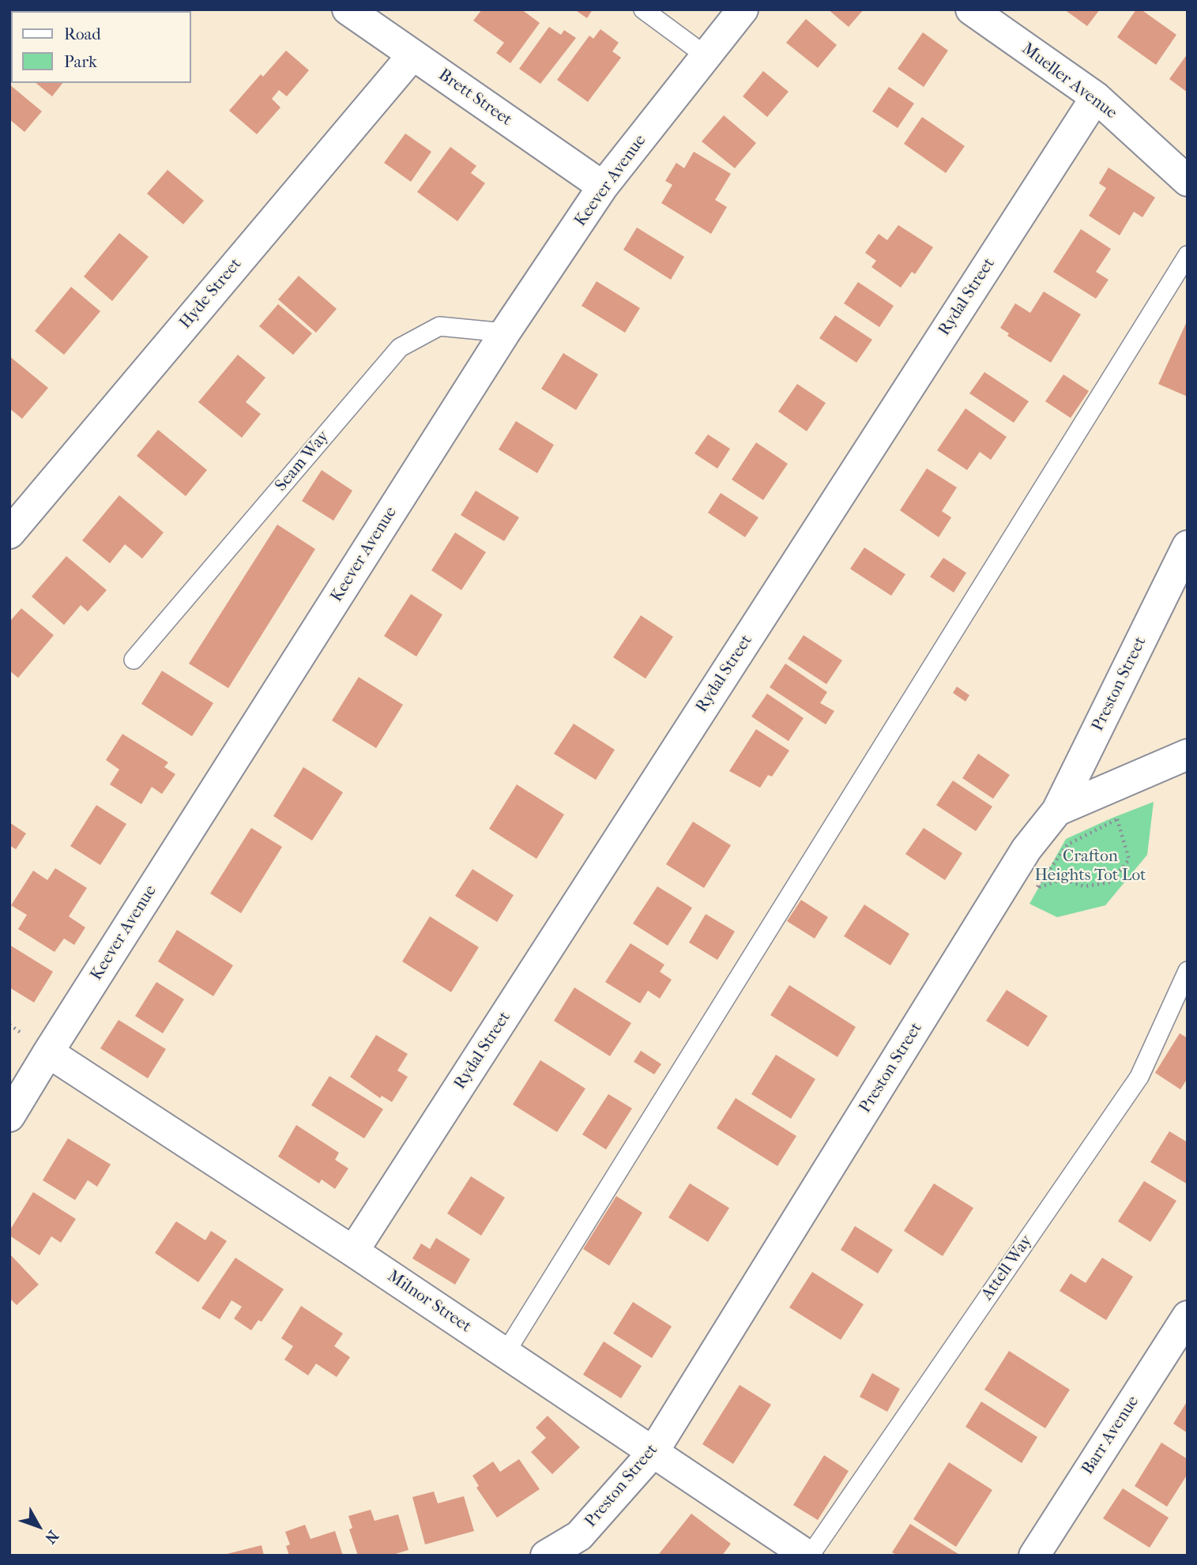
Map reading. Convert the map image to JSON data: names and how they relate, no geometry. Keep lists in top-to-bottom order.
{
  "streets": {
    "street": [
      "Mueller Avenue",
      "Brett Street",
      "Keever Avenue",
      "Hyde Street",
      "Rydal Street",
      "Preston Street",
      "Milnor Street",
      "Barr Avenue"
    ],
    "lane": ["Seam Way", "Attell Way"]
  },
  "crossings": [
    ["Mueller Avenue", "Rydal Street"],
    ["Brett Street", "Keever Avenue"],
    ["Brett Street", "Hyde Street"],
    ["Keever Avenue", "Seam Way"],
    ["Keever Avenue", "Milnor Street"],
    ["Rydal Street", "Milnor Street"],
    ["Preston Street", "Milnor Street"],
    ["Attell Way", "Milnor Street"]
  ],
  "parks": ["Crafton Heights Tot Lot"],
  "legend": ["Road", "Park"],
  "north": "bottom right"
}
